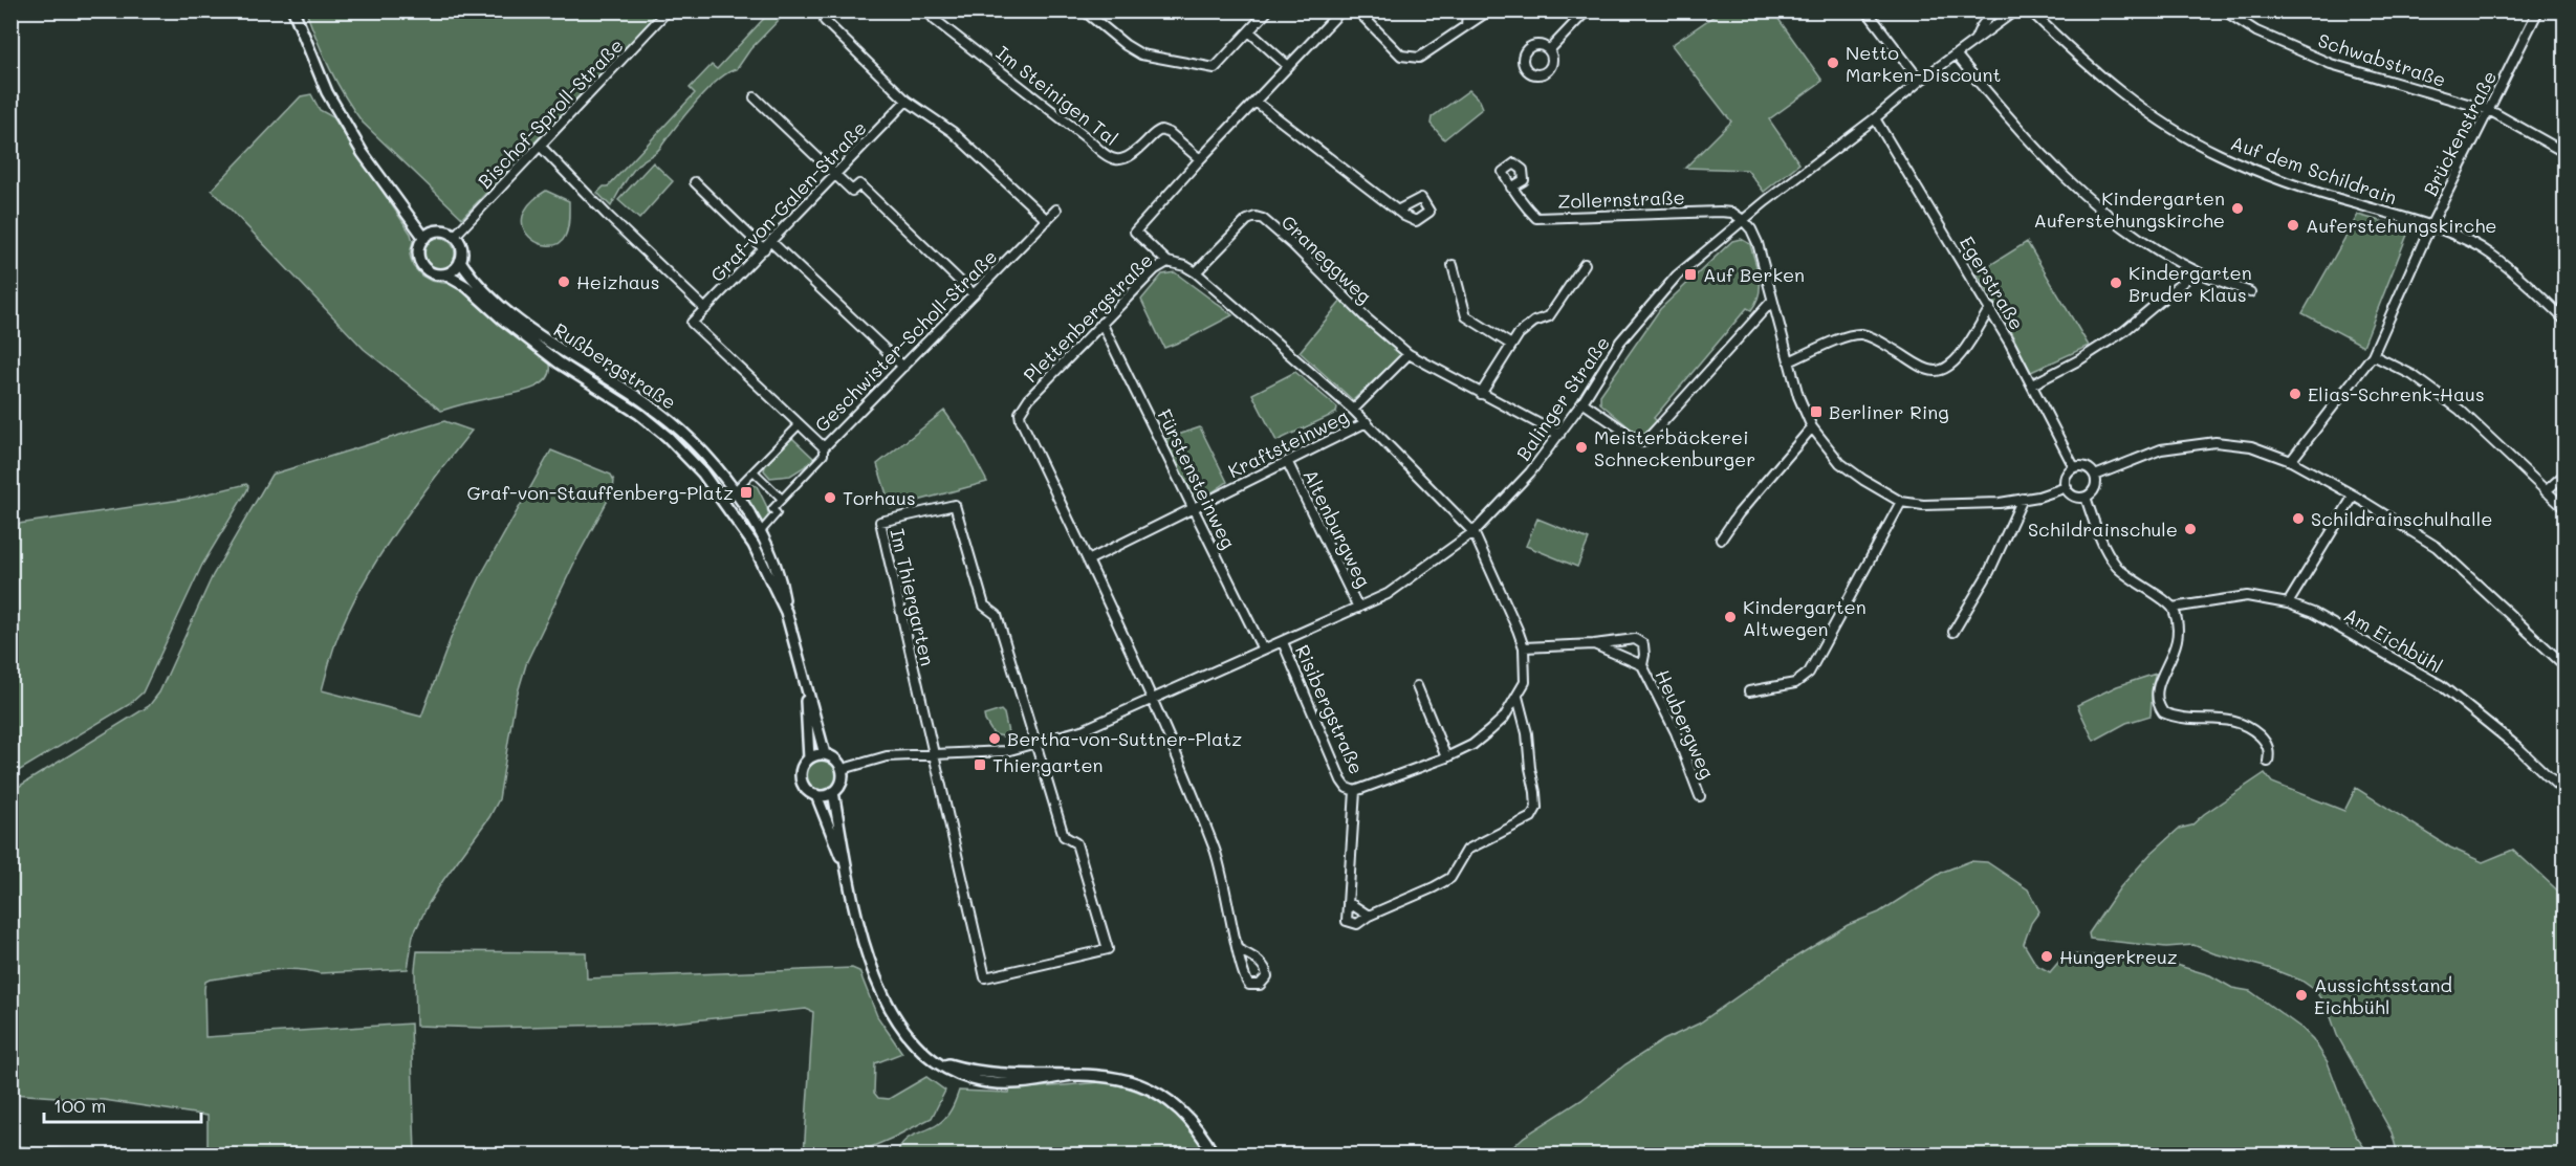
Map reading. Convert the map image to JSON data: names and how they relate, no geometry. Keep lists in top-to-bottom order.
{
  "streets": {
    "street": [
      "Schwabstraße",
      "Im Steinigen Tal",
      "Bischof-Sproll-Straße",
      "Brückenstraße",
      "Auf dem Schildrain",
      "Zollernstraße",
      "Graf-von-Galen-Straße",
      "Graneggweg",
      "Egerstraße",
      "Plettenbergstraße",
      "Geschwister-Scholl-Straße",
      "Rußbergstraße",
      "Balinger Straße",
      "Kraftsteinweg",
      "Fürstensteinweg",
      "Altenburgweg",
      "Im Thiergarten",
      "Am Eichbühl",
      "Risibergstraße",
      "Heubergweg"
    ]
  },
  "crossings": [
    ["Schwabstraße", "Brückenstraße"],
    ["Bischof-Sproll-Straße", "Rußbergstraße"],
    ["Brückenstraße", "Auf dem Schildrain"],
    ["Zollernstraße", "Balinger Straße"],
    ["Graf-von-Galen-Straße", "Geschwister-Scholl-Straße"],
    ["Graneggweg", "Plettenbergstraße"],
    ["Graneggweg", "Balinger Straße"],
    ["Egerstraße", "Balinger Straße"],
    ["Plettenbergstraße", "Balinger Straße"],
    ["Plettenbergstraße", "Kraftsteinweg"],
    ["Plettenbergstraße", "Fürstensteinweg"],
    ["Plettenbergstraße", "Risibergstraße"],
    ["Rußbergstraße", "Balinger Straße"],
    ["Balinger Straße", "Fürstensteinweg"],
    ["Balinger Straße", "Altenburgweg"],
    ["Balinger Straße", "Im Thiergarten"],
    ["Balinger Straße", "Risibergstraße"],
    ["Kraftsteinweg", "Fürstensteinweg"],
    ["Kraftsteinweg", "Altenburgweg"],
    ["Risibergstraße", "Heubergweg"]
  ],
  "places": {
    "other": [
      "Netto Marken-Discount",
      "Kindergarten Auferstehungskirche",
      "Auferstehungskirche",
      "Heizhaus",
      "Kindergarten Bruder Klaus",
      "Elias-Schrenk-Haus",
      "Meisterbäckerei Schneckenburger",
      "Torhaus",
      "Schildrainschulhalle",
      "Schildrainschule",
      "Kindergarten Altwegen",
      "Bertha-von-Suttner-Platz",
      "Hungerkreuz",
      "Aussichtsstand Eichbühl"
    ],
    "transit": [
      "Auf Berken",
      "Berliner Ring",
      "Graf-von-Stauffenberg-Platz",
      "Thiergarten"
    ]
  },
  "scale_bar": "100 m"
}
